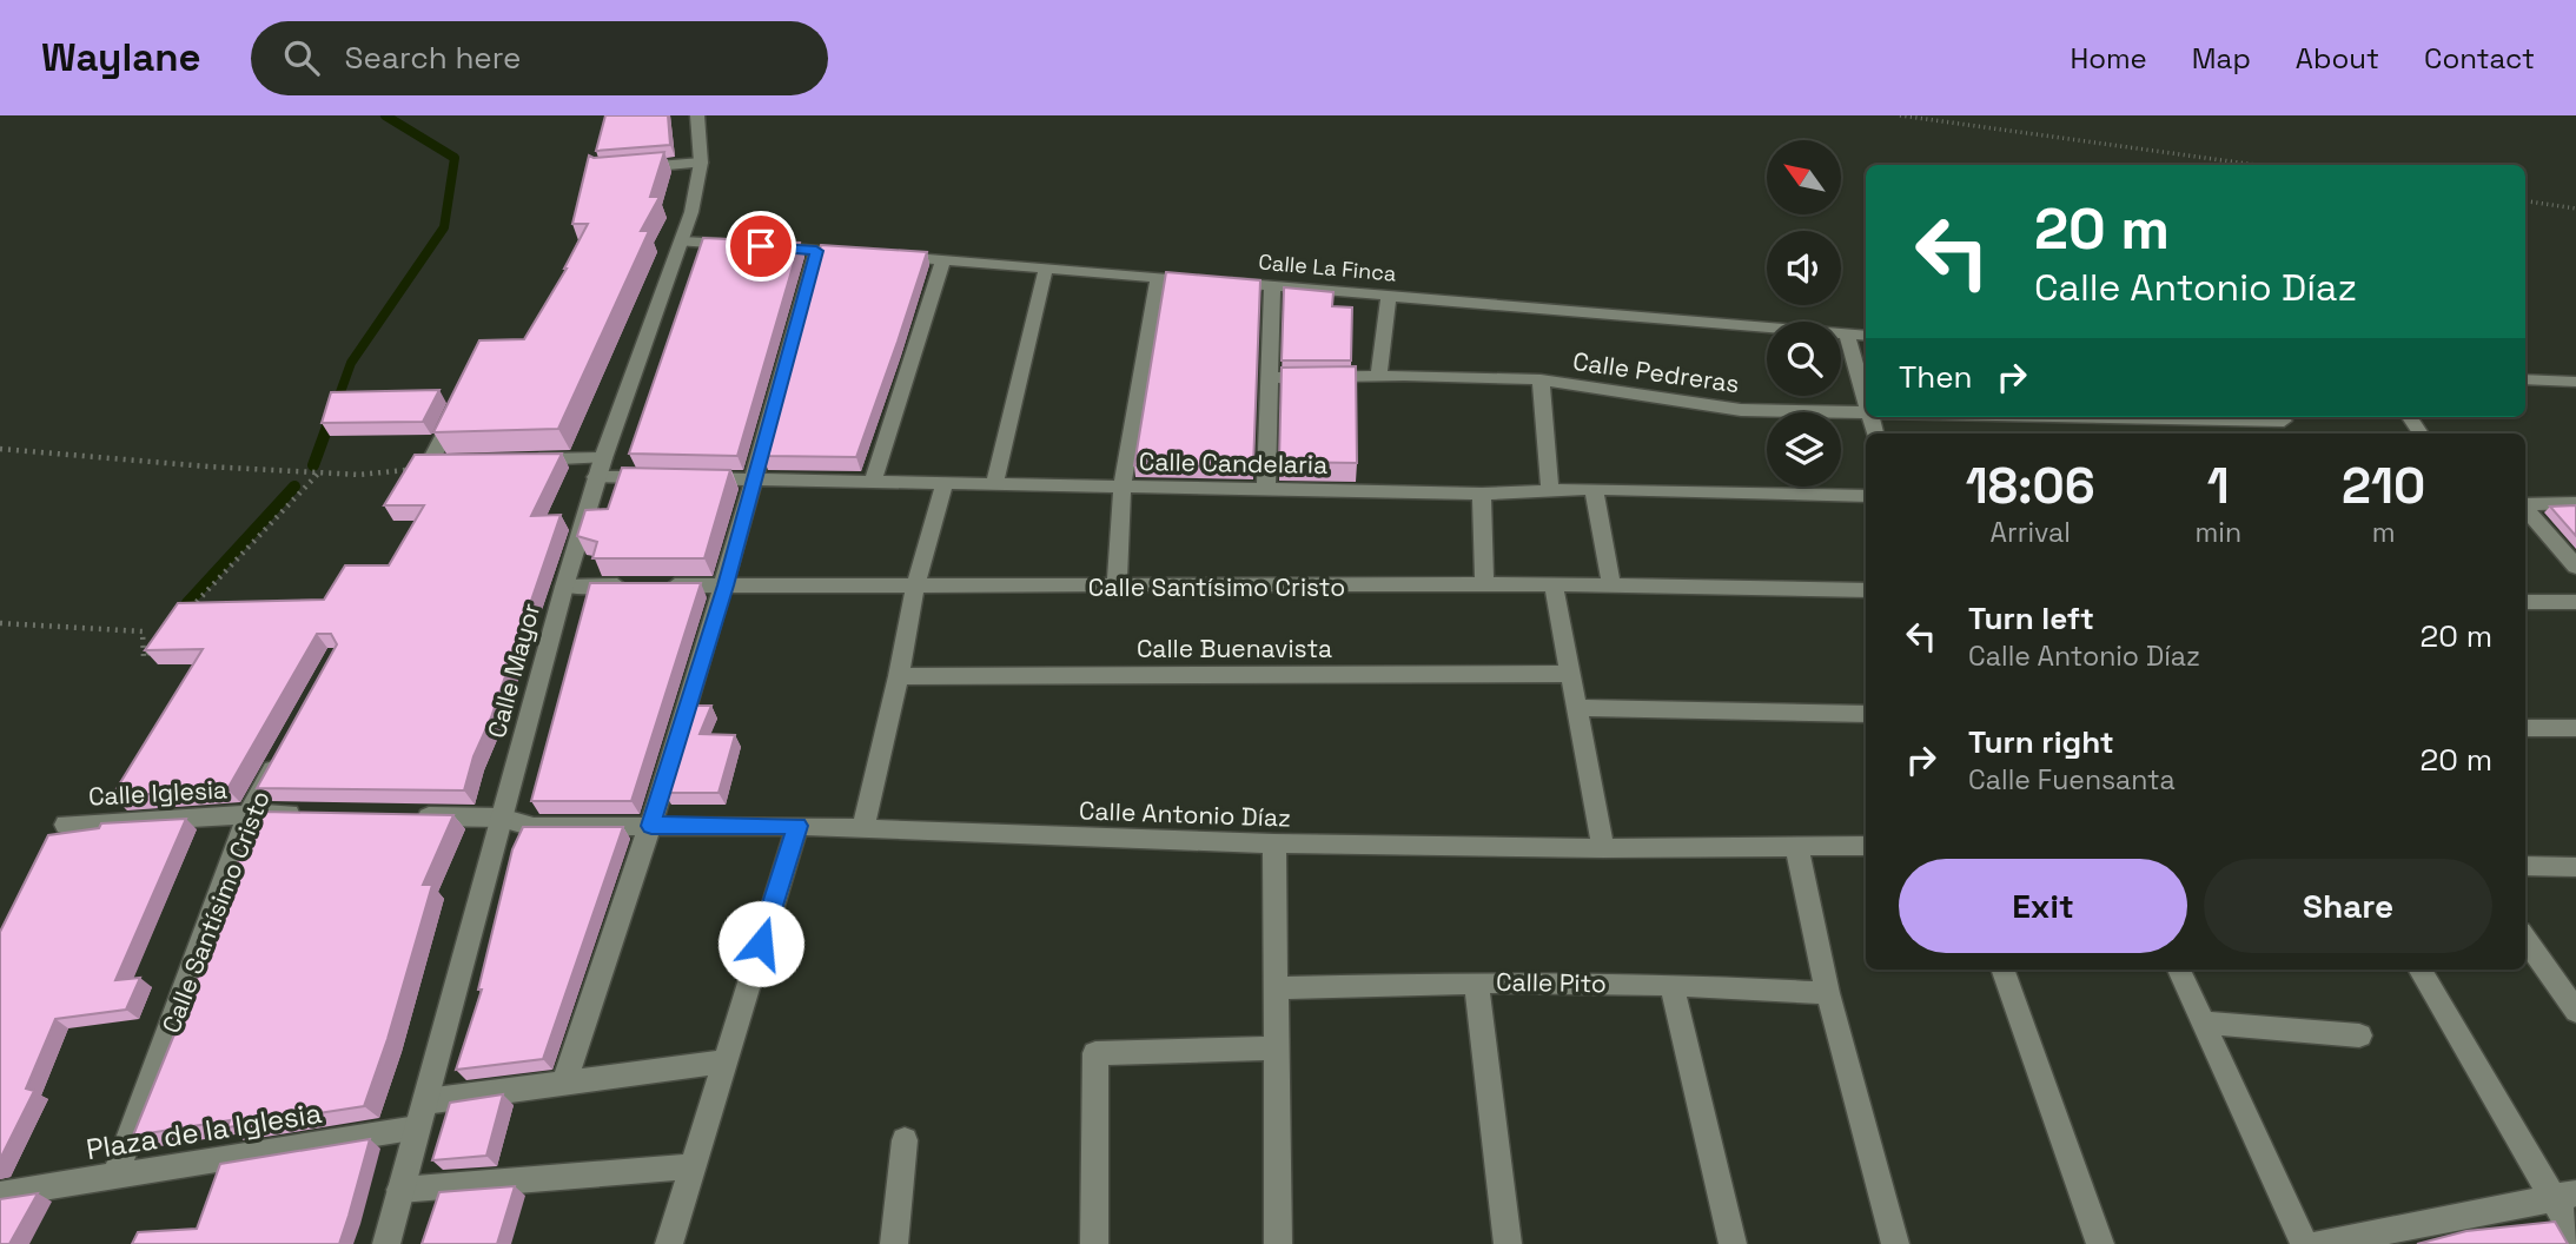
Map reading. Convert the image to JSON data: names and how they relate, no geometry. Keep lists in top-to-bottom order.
{
  "streets": {
    "street": [
      "Calle La Finca",
      "Calle Pedreras",
      "Calle Candelaria",
      "Calle Santísimo Cristo",
      "Calle Buenavista",
      "Calle Mayor",
      "Calle Iglesia",
      "Calle Antonio Díaz",
      "Calle Pito",
      "Plaza de la Iglesia"
    ]
  },
  "crossings": [
    ["Calle La Finca", "Calle Mayor"],
    ["Calle Santísimo Cristo", "Calle Mayor"],
    ["Calle Santísimo Cristo", "Calle Iglesia"],
    ["Calle Santísimo Cristo", "Plaza de la Iglesia"],
    ["Calle Mayor", "Calle Antonio Díaz"],
    ["Calle Mayor", "Plaza de la Iglesia"]
  ],
  "north": "top left",
  "page": {
    "header": "Waylane",
    "search": "Search here",
    "nav": [
      "Home",
      "Map",
      "About",
      "Contact"
    ],
    "turn": ["20 m", "Calle Antonio Díaz"],
    "then": "Then",
    "eta": [
      "18:06",
      "Arrival",
      "1",
      "min",
      "210",
      "m"
    ],
    "list": [
      {
        "name": "Turn left",
        "note": "Calle Antonio Díaz",
        "value": "20 m"
      },
      {
        "name": "Turn right",
        "note": "Calle Fuensanta",
        "value": "20 m"
      }
    ],
    "buttons": ["Exit", "Share"]
  }
}
